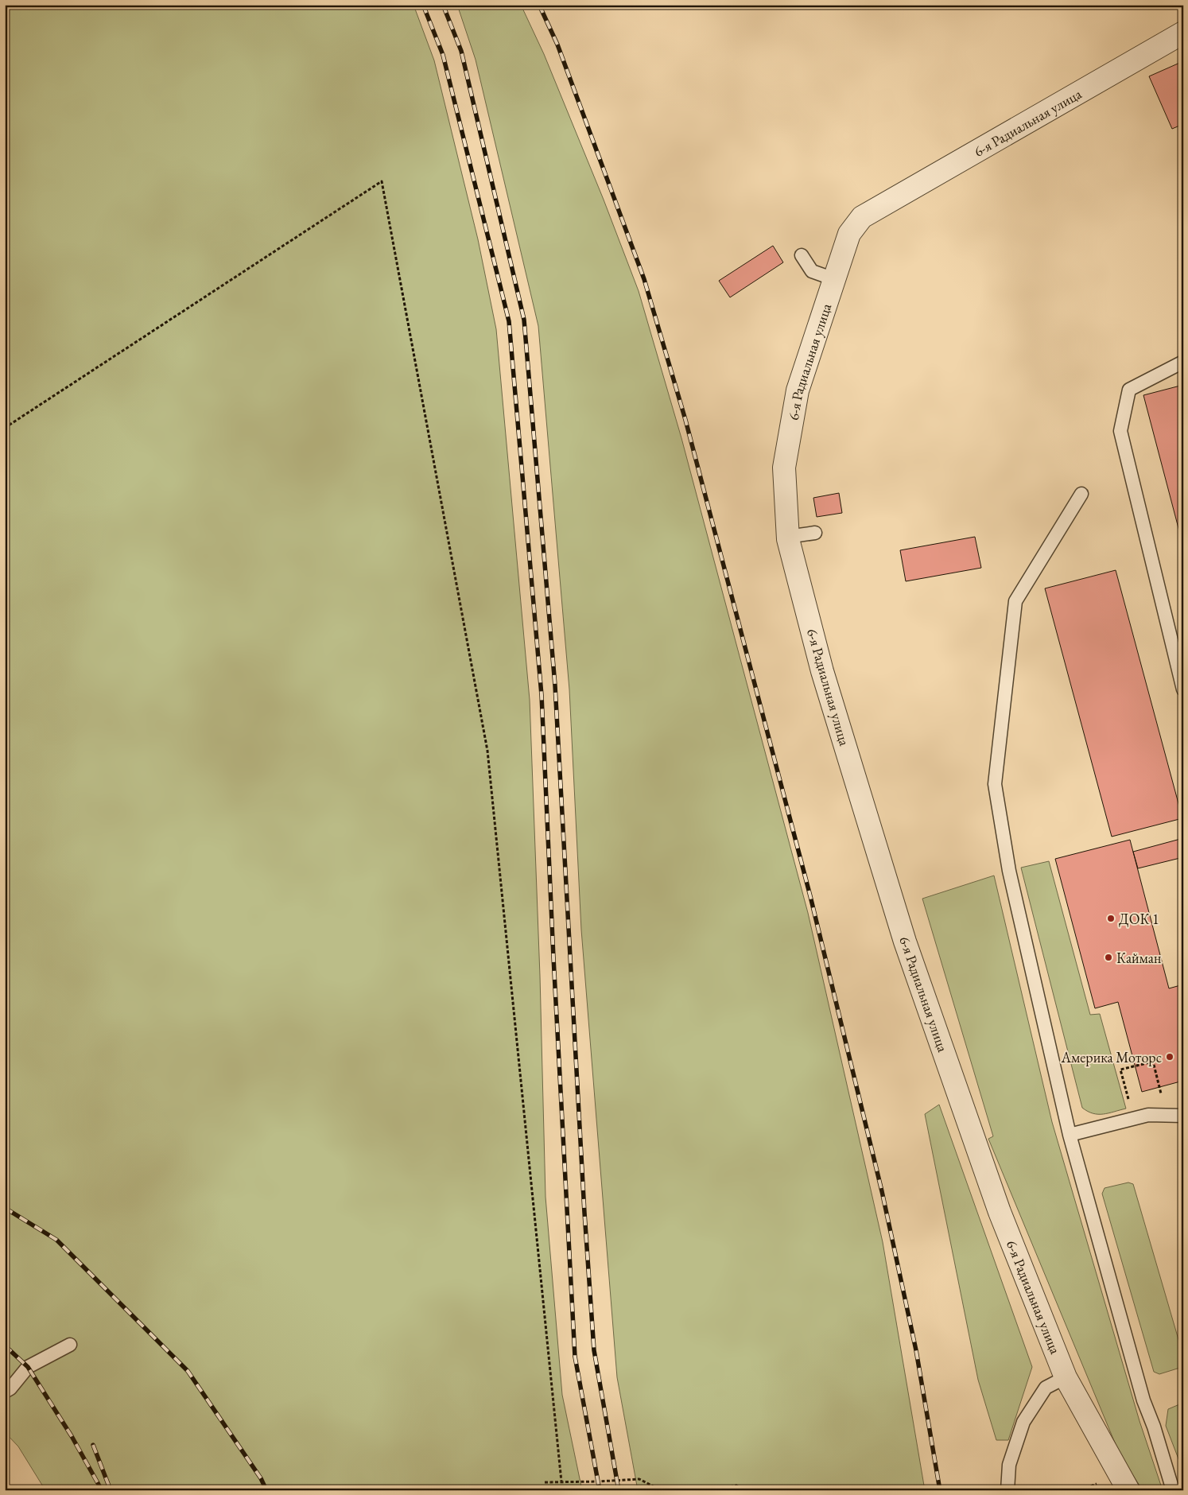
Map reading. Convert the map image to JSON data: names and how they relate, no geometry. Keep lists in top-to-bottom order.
{
  "streets": {
    "street": ["6-я Радиальная улица"]
  },
  "places": ["ДОК 1", "Кайман", "Америка Моторс"]
}
